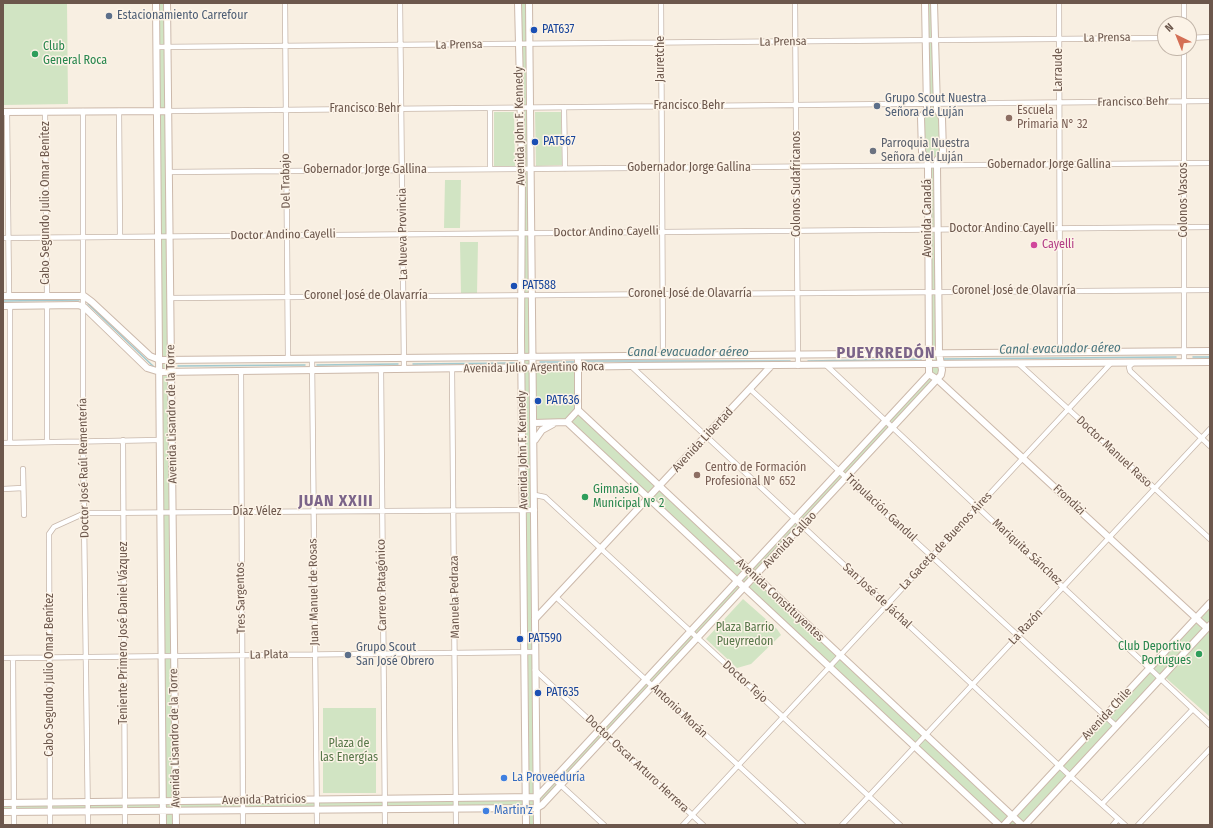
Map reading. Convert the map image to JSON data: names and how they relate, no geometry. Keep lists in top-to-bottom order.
{
  "streets": {
    "main road": [
      "Avenida John F. Kennedy",
      "Avenida Canadá",
      "Avenida Julio Argentino Roca",
      "Avenida Lisandro de la Torre",
      "Avenida Libertad",
      "Frondizi",
      "Avenida Callao",
      "Avenida Constituyentes",
      "Avenida Chile",
      "Avenida Patricios"
    ],
    "street": [
      "La Prensa",
      "Jauretche",
      "Larraude",
      "Francisco Behr",
      "Gobernador Jorge Gallina",
      "Del Trabajo",
      "Colonos Sudafricanos",
      "Colonos Vascos",
      "Cabo Segundo Julio Omar Benítez",
      "Doctor Andino Cayelli",
      "La Nueva Provincia",
      "Coronel José de Olavarría",
      "Doctor Manuel Raso",
      "Doctor José Raúl Rementería",
      "Tripulación Gandul",
      "Díaz Vélez",
      "La Gaceta de Buenos Aires",
      "Mariquita Sánchez",
      "Carrero Patagónico",
      "Juan Manuel de Rosas",
      "San José de Jáchal",
      "Manuela Pedraza",
      "Tres Sargentos",
      "La Razón",
      "Teniente Primero José Daniel Vázquez",
      "La Plata",
      "Doctor Tejo",
      "Antonio Morán",
      "Doctor Oscar Arturo Herrera"
    ]
  },
  "crossings": [
    ["La Prensa", "Jauretche"],
    ["La Prensa", "Larraude"],
    ["La Prensa", "Avenida John F. Kennedy"],
    ["La Prensa", "Del Trabajo"],
    ["La Prensa", "Colonos Sudafricanos"],
    ["La Prensa", "Avenida Canadá"],
    ["La Prensa", "La Nueva Provincia"],
    ["Jauretche", "Francisco Behr"],
    ["Jauretche", "Gobernador Jorge Gallina"],
    ["Jauretche", "Doctor Andino Cayelli"],
    ["Jauretche", "Coronel José de Olavarría"],
    ["Jauretche", "Avenida Julio Argentino Roca"],
    ["Larraude", "Francisco Behr"],
    ["Larraude", "Gobernador Jorge Gallina"],
    ["Larraude", "Doctor Andino Cayelli"],
    ["Larraude", "Coronel José de Olavarría"],
    ["Larraude", "Avenida Julio Argentino Roca"],
    ["Francisco Behr", "Avenida John F. Kennedy"],
    ["Francisco Behr", "Del Trabajo"],
    ["Francisco Behr", "Colonos Sudafricanos"],
    ["Francisco Behr", "Colonos Vascos"],
    ["Francisco Behr", "Avenida Canadá"],
    ["Francisco Behr", "La Nueva Provincia"],
    ["Francisco Behr", "Avenida Lisandro de la Torre"],
    ["Avenida John F. Kennedy", "Gobernador Jorge Gallina"],
    ["Avenida John F. Kennedy", "Doctor Andino Cayelli"],
    ["Avenida John F. Kennedy", "Coronel José de Olavarría"],
    ["Avenida John F. Kennedy", "Avenida Julio Argentino Roca"],
    ["Avenida John F. Kennedy", "Avenida Libertad"],
    ["Avenida John F. Kennedy", "Díaz Vélez"],
    ["Avenida John F. Kennedy", "Avenida Callao"],
    ["Avenida John F. Kennedy", "La Plata"],
    ["Avenida John F. Kennedy", "Doctor Tejo"],
    ["Avenida John F. Kennedy", "Doctor Oscar Arturo Herrera"],
    ["Avenida John F. Kennedy", "Avenida Patricios"],
    ["Gobernador Jorge Gallina", "Del Trabajo"],
    ["Gobernador Jorge Gallina", "Colonos Sudafricanos"],
    ["Gobernador Jorge Gallina", "Colonos Vascos"],
    ["Gobernador Jorge Gallina", "Avenida Canadá"],
    ["Gobernador Jorge Gallina", "La Nueva Provincia"],
    ["Gobernador Jorge Gallina", "Avenida Lisandro de la Torre"],
    ["Del Trabajo", "Doctor Andino Cayelli"],
    ["Del Trabajo", "Coronel José de Olavarría"],
    ["Del Trabajo", "Avenida Julio Argentino Roca"],
    ["Colonos Sudafricanos", "Doctor Andino Cayelli"],
    ["Colonos Sudafricanos", "Coronel José de Olavarría"],
    ["Colonos Sudafricanos", "Avenida Julio Argentino Roca"],
    ["Colonos Vascos", "Doctor Andino Cayelli"],
    ["Colonos Vascos", "Coronel José de Olavarría"],
    ["Colonos Vascos", "Avenida Julio Argentino Roca"],
    ["Cabo Segundo Julio Omar Benítez", "Doctor Andino Cayelli"],
    ["Cabo Segundo Julio Omar Benítez", "Díaz Vélez"],
    ["Cabo Segundo Julio Omar Benítez", "La Plata"],
    ["Cabo Segundo Julio Omar Benítez", "Avenida Patricios"],
    ["Avenida Canadá", "Doctor Andino Cayelli"],
    ["Avenida Canadá", "Coronel José de Olavarría"],
    ["Avenida Canadá", "Avenida Julio Argentino Roca"],
    ["Doctor Andino Cayelli", "La Nueva Provincia"],
    ["Doctor Andino Cayelli", "Avenida Lisandro de la Torre"],
    ["Doctor Andino Cayelli", "Doctor José Raúl Rementería"],
    ["La Nueva Provincia", "Coronel José de Olavarría"],
    ["La Nueva Provincia", "Avenida Julio Argentino Roca"],
    ["Coronel José de Olavarría", "Avenida Lisandro de la Torre"],
    ["Avenida Julio Argentino Roca", "Avenida Lisandro de la Torre"],
    ["Avenida Julio Argentino Roca", "Avenida Libertad"],
    ["Avenida Julio Argentino Roca", "Doctor Manuel Raso"],
    ["Avenida Julio Argentino Roca", "Doctor José Raúl Rementería"],
    ["Avenida Julio Argentino Roca", "La Gaceta de Buenos Aires"],
    ["Avenida Julio Argentino Roca", "Mariquita Sánchez"],
    ["Avenida Julio Argentino Roca", "Carrero Patagónico"],
    ["Avenida Julio Argentino Roca", "Juan Manuel de Rosas"],
    ["Avenida Julio Argentino Roca", "San José de Jáchal"],
    ["Avenida Julio Argentino Roca", "Manuela Pedraza"],
    ["Avenida Julio Argentino Roca", "Tres Sargentos"],
    ["Avenida Lisandro de la Torre", "Díaz Vélez"],
    ["Avenida Lisandro de la Torre", "La Plata"],
    ["Avenida Lisandro de la Torre", "Avenida Patricios"],
    ["Avenida Libertad", "Tripulación Gandul"],
    ["Avenida Libertad", "San José de Jáchal"],
    ["Avenida Libertad", "Avenida Constituyentes"],
    ["Avenida Libertad", "Doctor Tejo"],
    ["Avenida Libertad", "Antonio Morán"],
    ["Doctor Manuel Raso", "La Gaceta de Buenos Aires"],
    ["Doctor Manuel Raso", "La Razón"],
    ["Doctor José Raúl Rementería", "Díaz Vélez"],
    ["Doctor José Raúl Rementería", "La Plata"],
    ["Doctor José Raúl Rementería", "Avenida Patricios"],
    ["Frondizi", "Avenida Callao"],
    ["Frondizi", "La Gaceta de Buenos Aires"],
    ["Frondizi", "La Razón"],
    ["Frondizi", "Avenida Chile"],
    ["Tripulación Gandul", "Avenida Callao"],
    ["Tripulación Gandul", "La Gaceta de Buenos Aires"],
    ["Tripulación Gandul", "La Razón"],
    ["Tripulación Gandul", "Avenida Chile"],
    ["Díaz Vélez", "Carrero Patagónico"],
    ["Díaz Vélez", "Juan Manuel de Rosas"],
    ["Díaz Vélez", "Manuela Pedraza"],
    ["Díaz Vélez", "Tres Sargentos"],
    ["Díaz Vélez", "Teniente Primero José Daniel Vázquez"],
    ["Avenida Callao", "Mariquita Sánchez"],
    ["Avenida Callao", "San José de Jáchal"],
    ["Avenida Callao", "Avenida Constituyentes"],
    ["Avenida Callao", "Doctor Tejo"],
    ["Avenida Callao", "Antonio Morán"],
    ["Avenida Callao", "Doctor Oscar Arturo Herrera"],
    ["La Gaceta de Buenos Aires", "Mariquita Sánchez"],
    ["La Gaceta de Buenos Aires", "San José de Jáchal"],
    ["La Gaceta de Buenos Aires", "Avenida Constituyentes"],
    ["La Gaceta de Buenos Aires", "Doctor Tejo"],
    ["La Gaceta de Buenos Aires", "Antonio Morán"],
    ["La Gaceta de Buenos Aires", "Doctor Oscar Arturo Herrera"],
    ["Mariquita Sánchez", "La Razón"],
    ["Mariquita Sánchez", "Avenida Chile"],
    ["Carrero Patagónico", "La Plata"],
    ["Carrero Patagónico", "Avenida Patricios"],
    ["Juan Manuel de Rosas", "La Plata"],
    ["Juan Manuel de Rosas", "Avenida Patricios"],
    ["San José de Jáchal", "La Razón"],
    ["San José de Jáchal", "Avenida Chile"],
    ["Manuela Pedraza", "La Plata"],
    ["Manuela Pedraza", "Avenida Patricios"],
    ["Tres Sargentos", "La Plata"],
    ["Tres Sargentos", "Avenida Patricios"],
    ["Avenida Constituyentes", "La Razón"],
    ["Avenida Constituyentes", "Avenida Chile"],
    ["La Razón", "Doctor Tejo"],
    ["Teniente Primero José Daniel Vázquez", "La Plata"],
    ["Teniente Primero José Daniel Vázquez", "Avenida Patricios"]
  ],
  "districts": ["PUEYRREDÓN", "JUAN XXIII"],
  "water": ["Canal evacuador aéreo"],
  "parks": ["Plaza Barrio Pueyrredon", "Plaza de las Energías"],
  "places": [
    "Estacionamiento Carrefour",
    "PAT637",
    "Club General Roca",
    "Grupo Scout Nuestra Señora de Luján",
    "Escuela Primaria N° 32",
    "PAT567",
    "Parroquia Nuestra Señora del Luján",
    "Cayelli",
    "PAT588",
    "PAT636",
    "Centro de Formación Profesional N° 652",
    "Gimnasio Municipal N° 2",
    "PAT590",
    "Club Deportivo Portugues",
    "Grupo Scout San José Obrero",
    "PAT635",
    "La Proveeduría",
    "Martin'z"
  ],
  "north": "top left"
}
